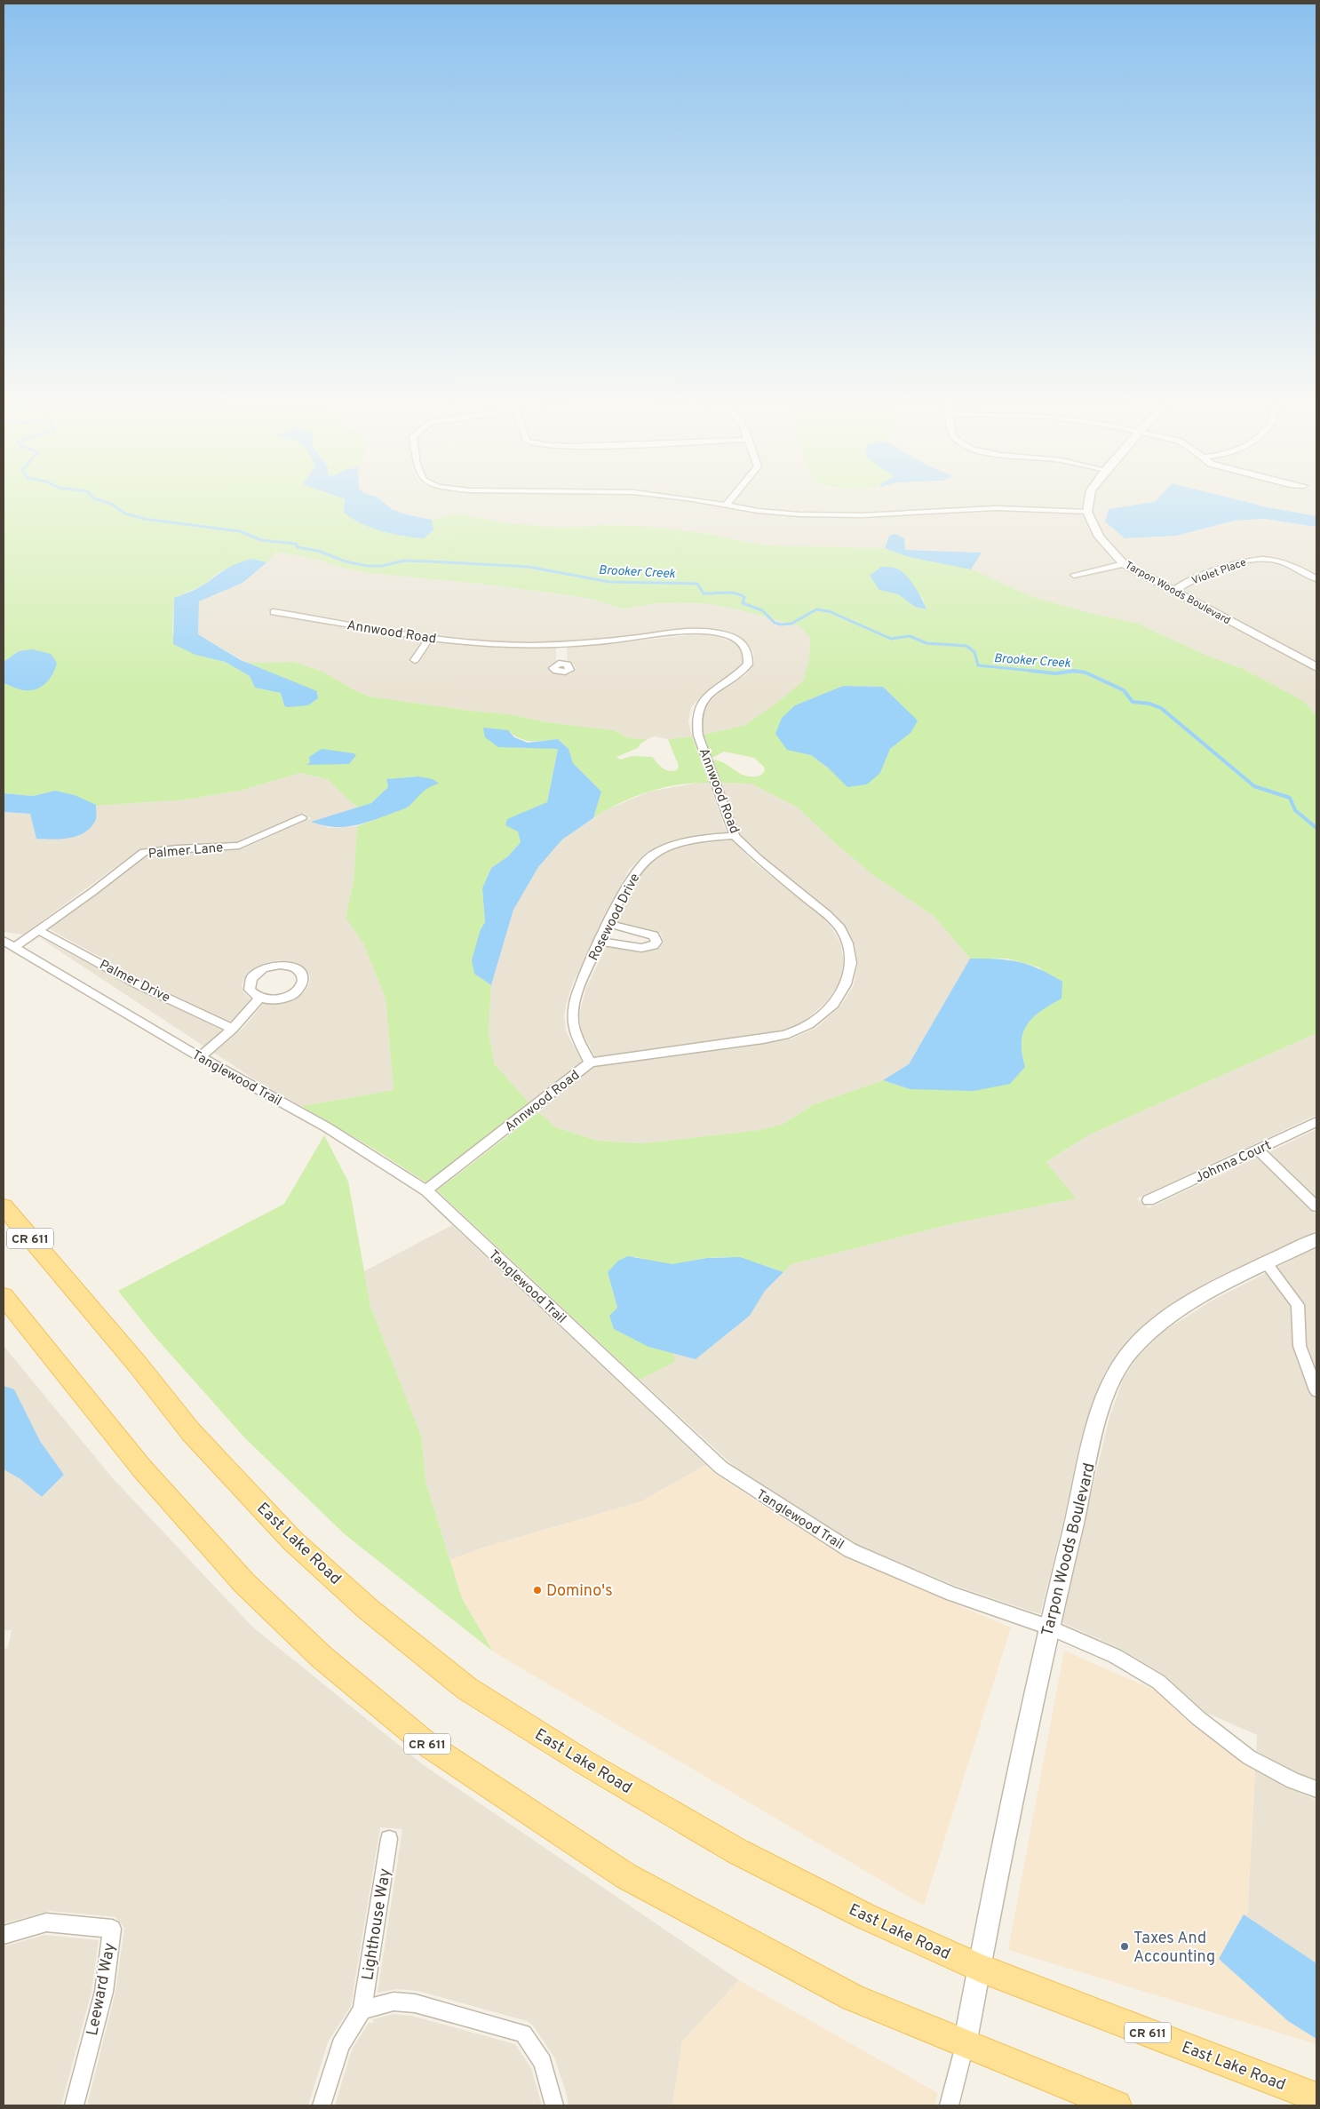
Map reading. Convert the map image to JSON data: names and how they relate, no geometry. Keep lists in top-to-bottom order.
{
  "streets": {
    "main road": ["CR 611", "East Lake Road"],
    "street": [
      "Violet Place",
      "Tarpon Woods Boulevard",
      "Annwood Road",
      "Palmer Lane",
      "Rosewood Drive",
      "Palmer Drive",
      "Tanglewood Trail",
      "Johnna Court",
      "Lighthouse Way",
      "Leeward Way"
    ]
  },
  "crossings": [
    ["Violet Place", "Tarpon Woods Boulevard"],
    ["Tarpon Woods Boulevard", "Tanglewood Trail"],
    ["Tarpon Woods Boulevard", "East Lake Road"],
    ["Annwood Road", "Rosewood Drive"],
    ["Annwood Road", "Tanglewood Trail"],
    ["Palmer Lane", "Palmer Drive"],
    ["Palmer Lane", "Tanglewood Trail"]
  ],
  "water": ["Brooker Creek"],
  "places": ["Domino's", "Taxes And Accounting"]
}
